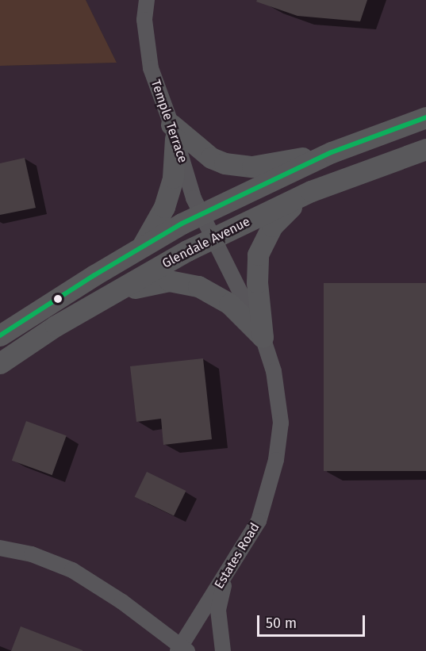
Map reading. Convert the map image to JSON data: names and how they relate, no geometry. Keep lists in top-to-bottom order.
{
  "streets": {
    "main road": ["Glendale Avenue"],
    "street": ["Temple Terrace", "Estates Road"]
  },
  "crossings": [
    ["Temple Terrace", "Glendale Avenue"],
    ["Temple Terrace", "Estates Road"],
    ["Glendale Avenue", "Estates Road"]
  ],
  "scale_bar": "50 m"
}
